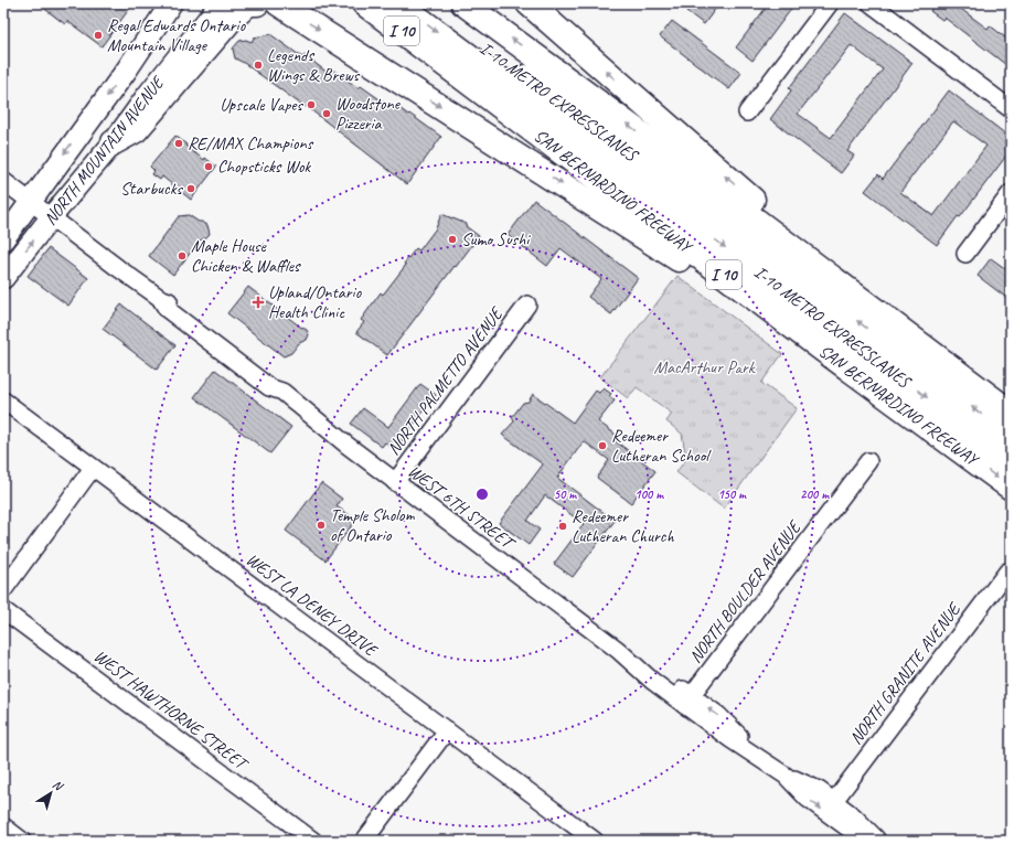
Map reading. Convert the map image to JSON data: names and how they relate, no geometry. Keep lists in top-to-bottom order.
{
  "streets": {
    "highway": ["I 10", "I-10 METRO EXPRESSLANES", "SAN BERNARDINO FREEWAY"],
    "main road": ["NORTH MOUNTAIN AVENUE"],
    "street": [
      "NORTH PALMETTO AVENUE",
      "WEST 6TH STREET",
      "NORTH BOULDER AVENUE",
      "WEST LA DENEY DRIVE",
      "NORTH GRANITE AVENUE",
      "WEST HAWTHORNE STREET"
    ]
  },
  "crossings": [
    ["NORTH MOUNTAIN AVENUE", "WEST 6TH STREET"],
    ["NORTH PALMETTO AVENUE", "WEST 6TH STREET"],
    ["WEST 6TH STREET", "NORTH BOULDER AVENUE"],
    ["WEST 6TH STREET", "NORTH GRANITE AVENUE"]
  ],
  "parks": ["MacArthur Park"],
  "places": {
    "other": [
      "Regal Edwards Ontario Mountain Village",
      "Legends Wings & Brews",
      "Upscale Vapes",
      "Woodstone Pizzeria",
      "RE/MAX Champions",
      "Chopsticks Wok",
      "Starbucks",
      "Sumo Sushi",
      "Maple House Chicken & Waffles",
      "Redeemer Lutheran School",
      "Temple Sholom of Ontario",
      "Redeemer Lutheran Church"
    ],
    "health": ["Upland/Ontario Health Clinic"]
  },
  "north": "top right",
  "rings": [
    "50 m",
    "100 m",
    "150 m",
    "200 m"
  ]
}
